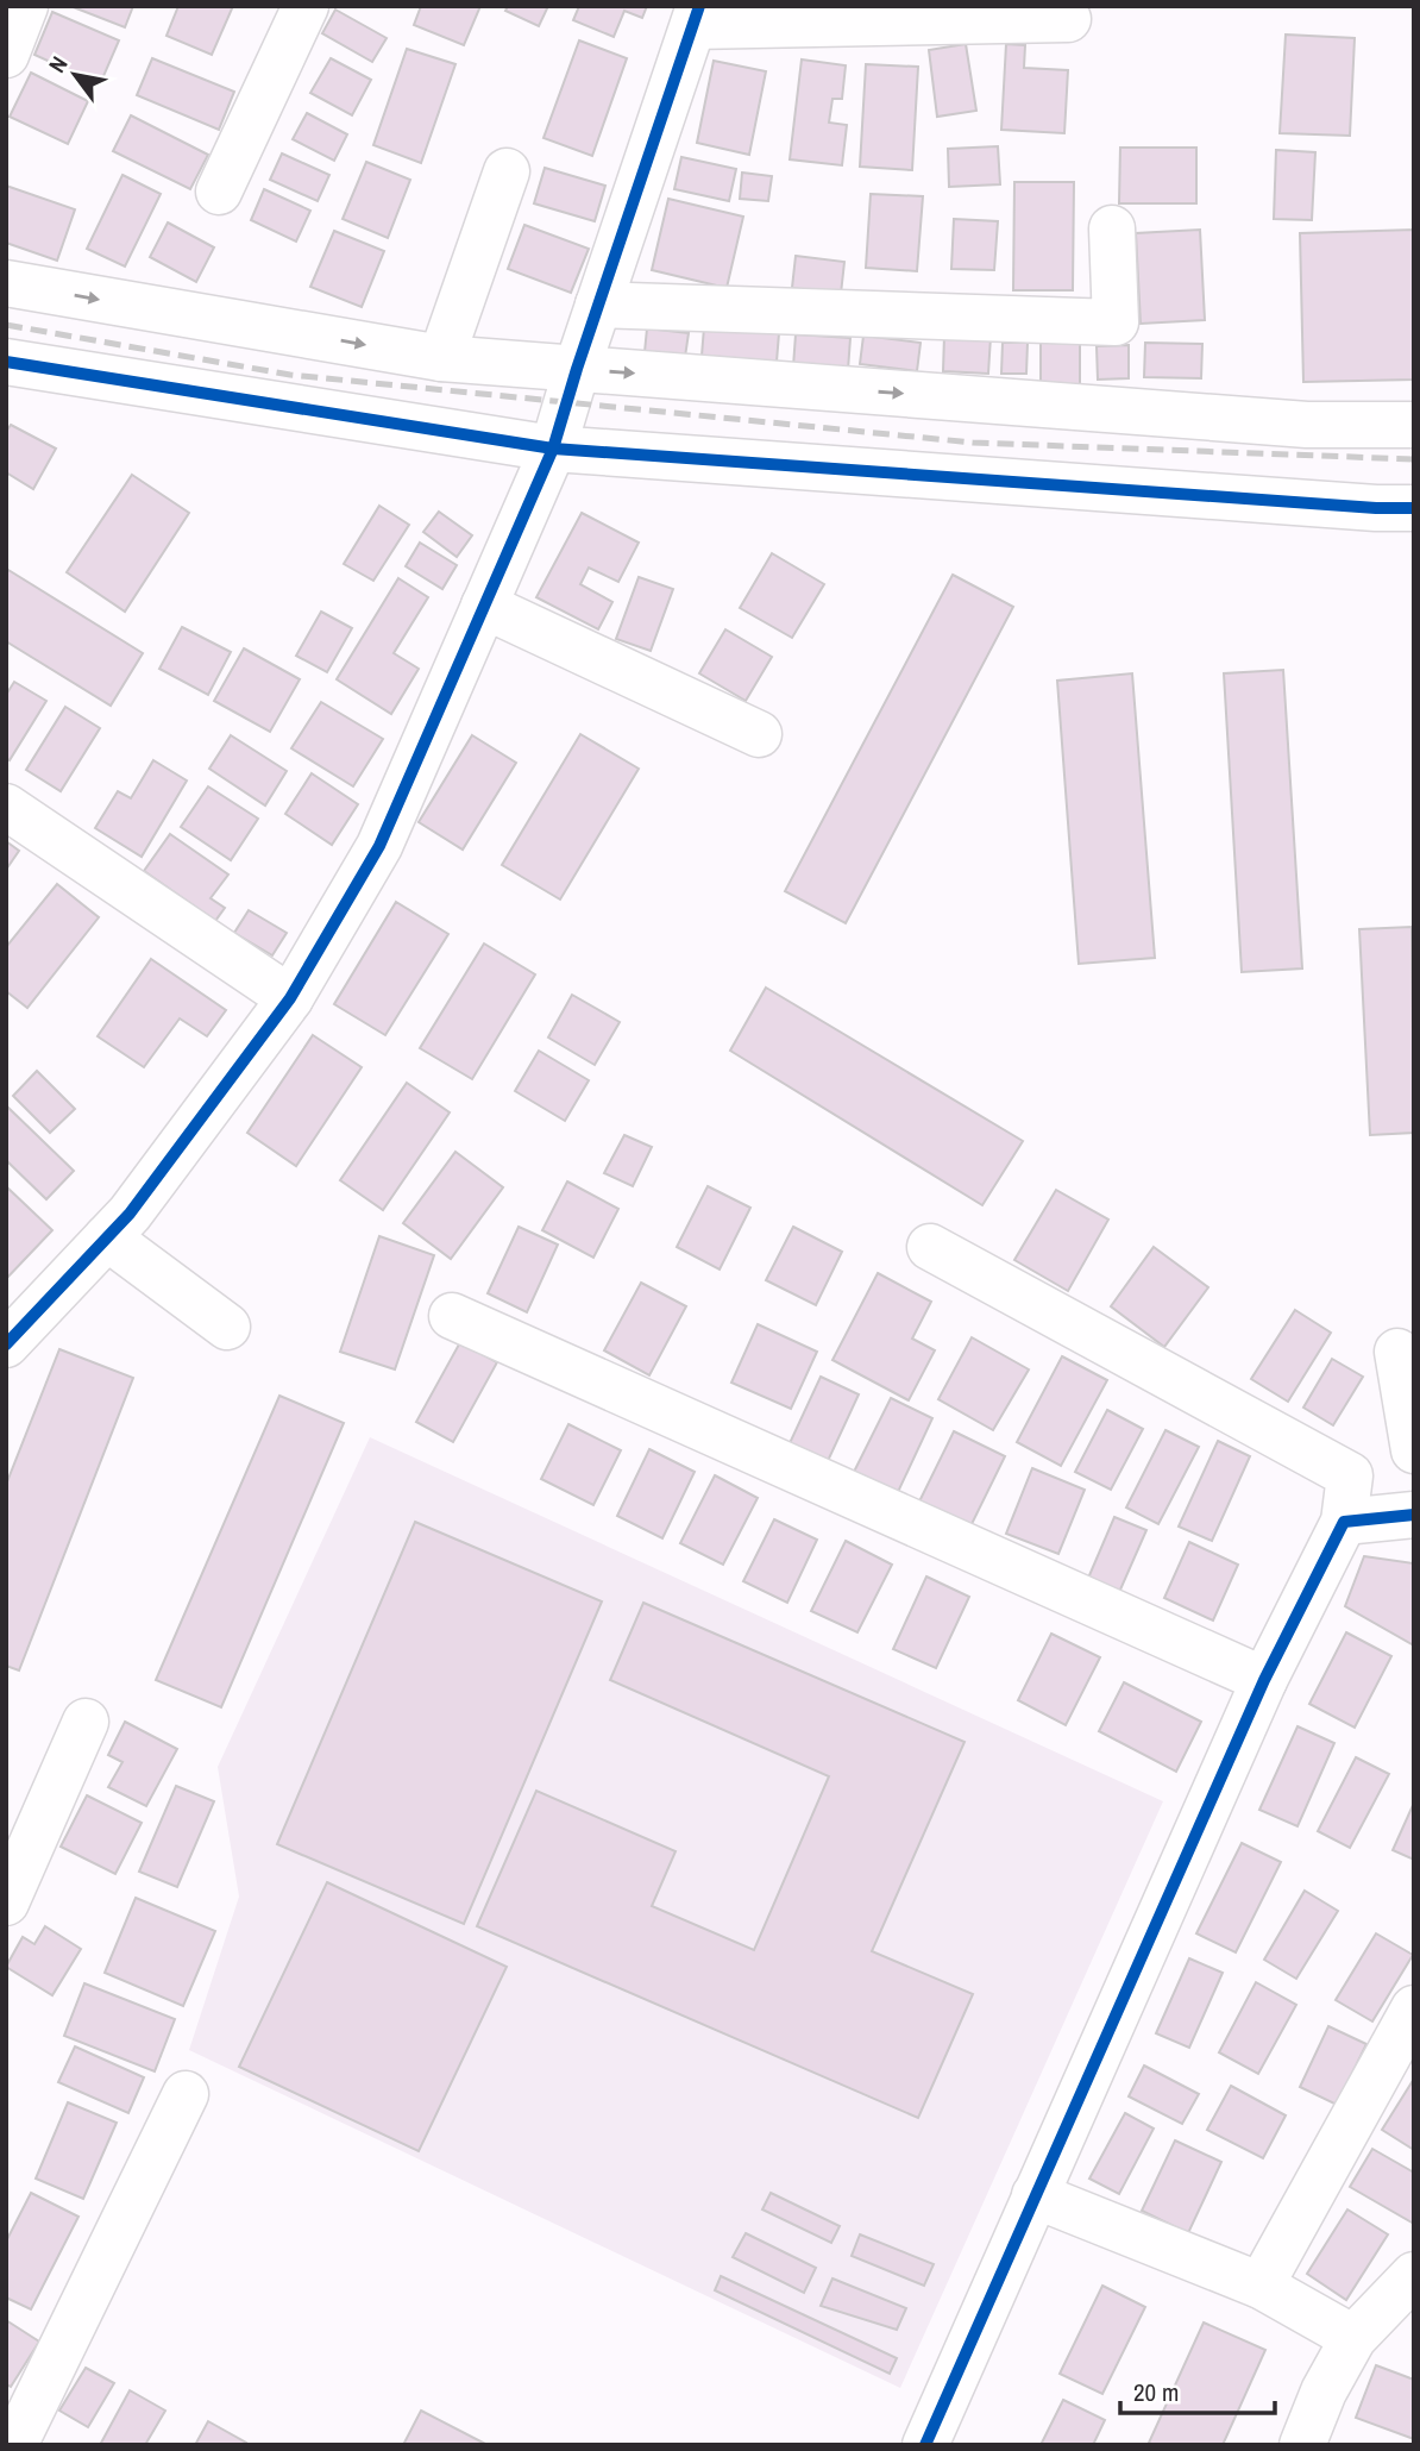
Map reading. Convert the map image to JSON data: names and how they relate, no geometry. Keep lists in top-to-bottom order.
{
  "scale_bar": "20 m",
  "north": "top left"
}
